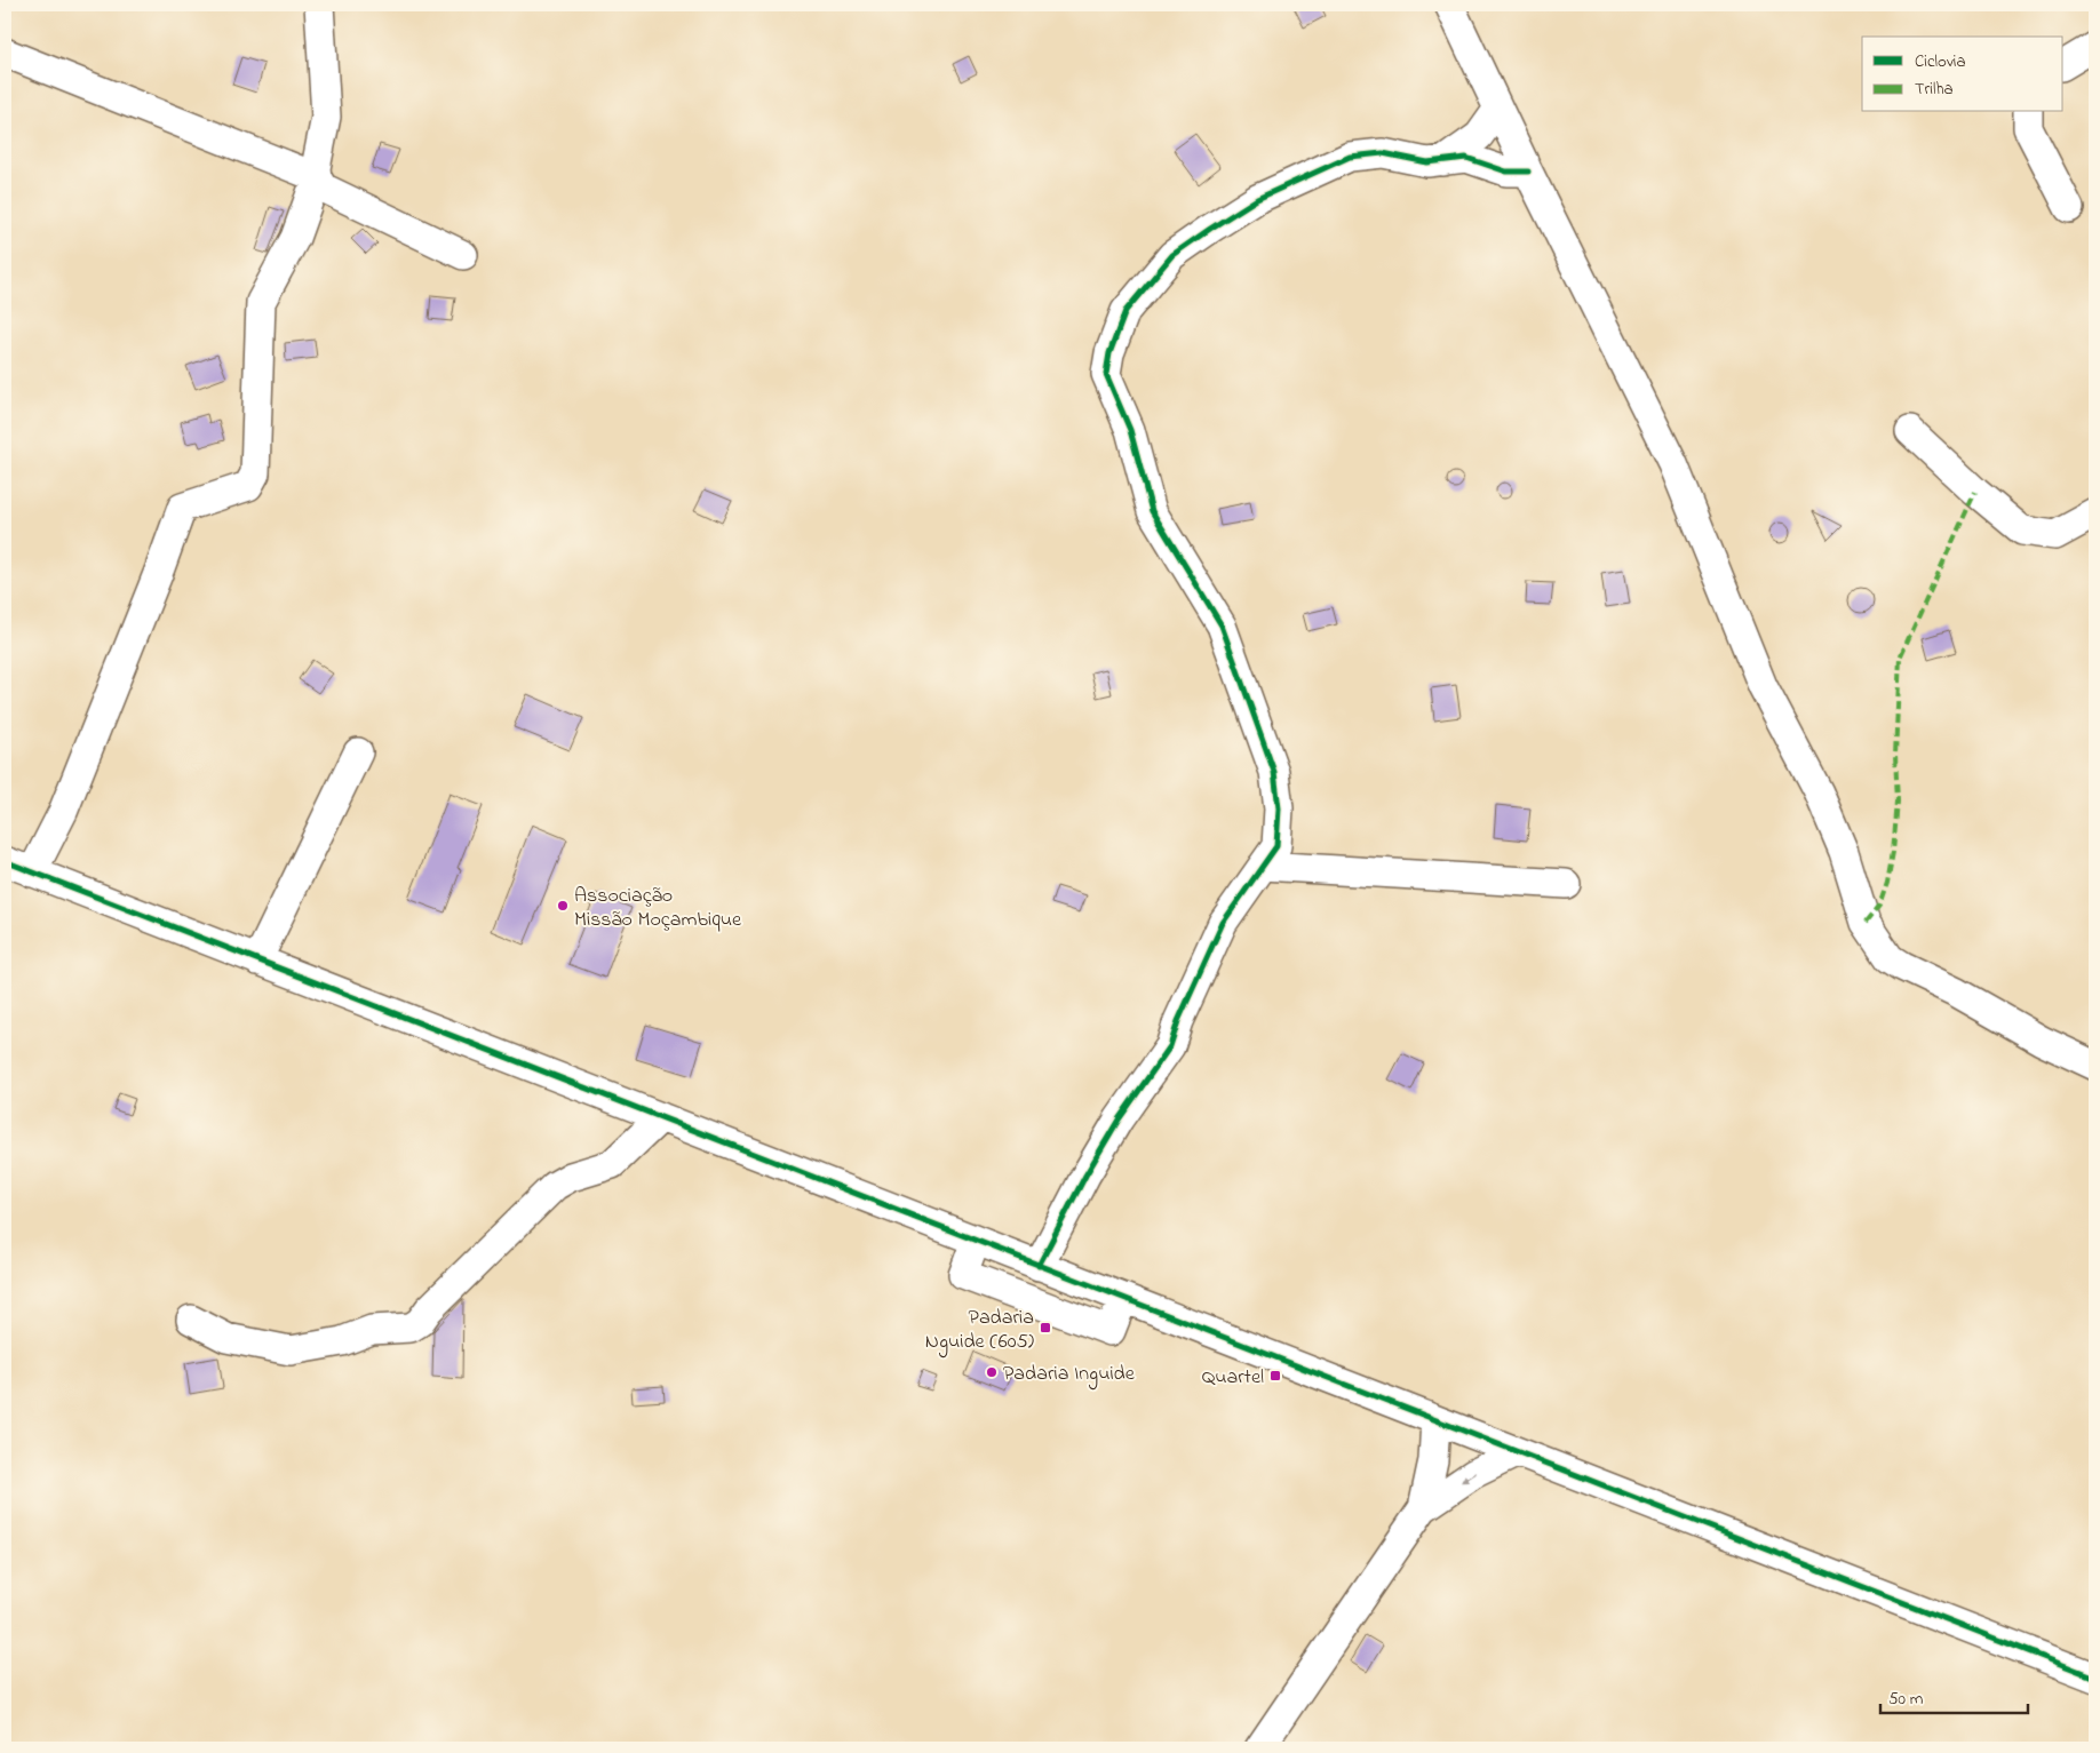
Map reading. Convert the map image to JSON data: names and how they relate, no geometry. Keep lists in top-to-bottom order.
{
  "places": {
    "other": ["Associação Missão Moçambique", "Padaria Inguide"],
    "transit": ["Padaria Nguide (605)", "Quartel"]
  },
  "legend": ["Ciclovia", "Trilha"],
  "scale_bar": "50 m"
}
